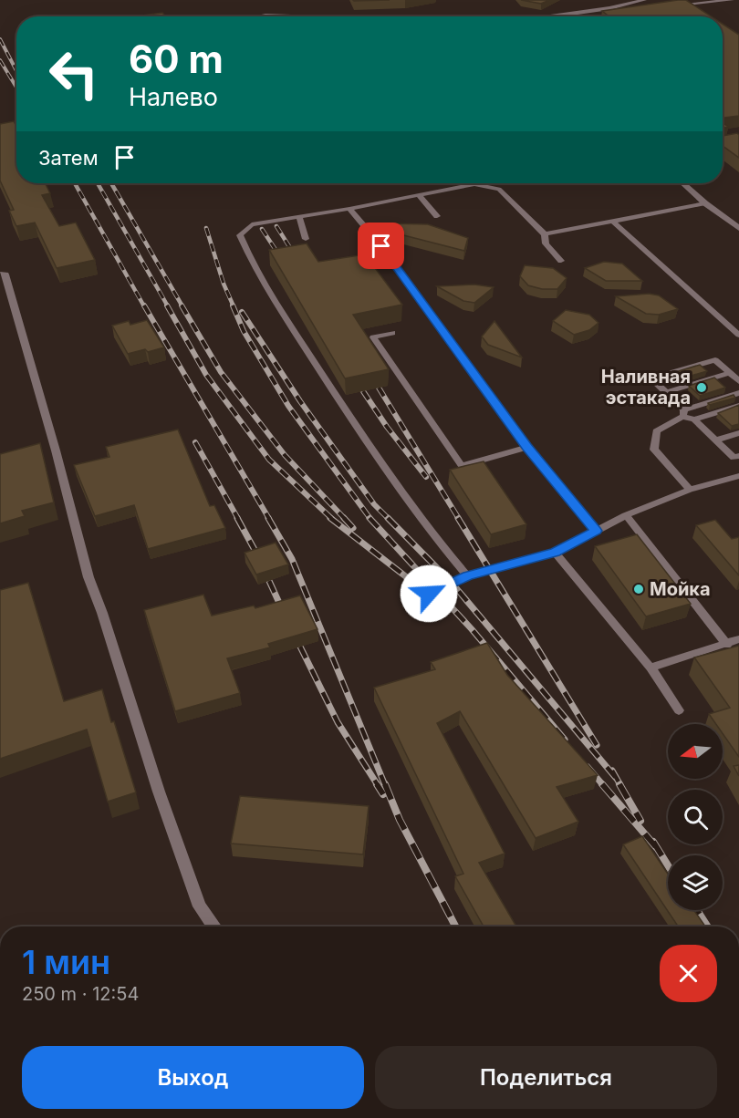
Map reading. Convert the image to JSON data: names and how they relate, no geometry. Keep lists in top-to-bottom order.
{
  "places": ["Наливная эстакада", "Мойка"],
  "north": "left",
  "page": {
    "turn": ["60 m", "Налево"],
    "then": "Затем",
    "heading": ["1 мин", "250 m · 12:54"],
    "buttons": ["Выход", "Поделиться"]
  }
}
